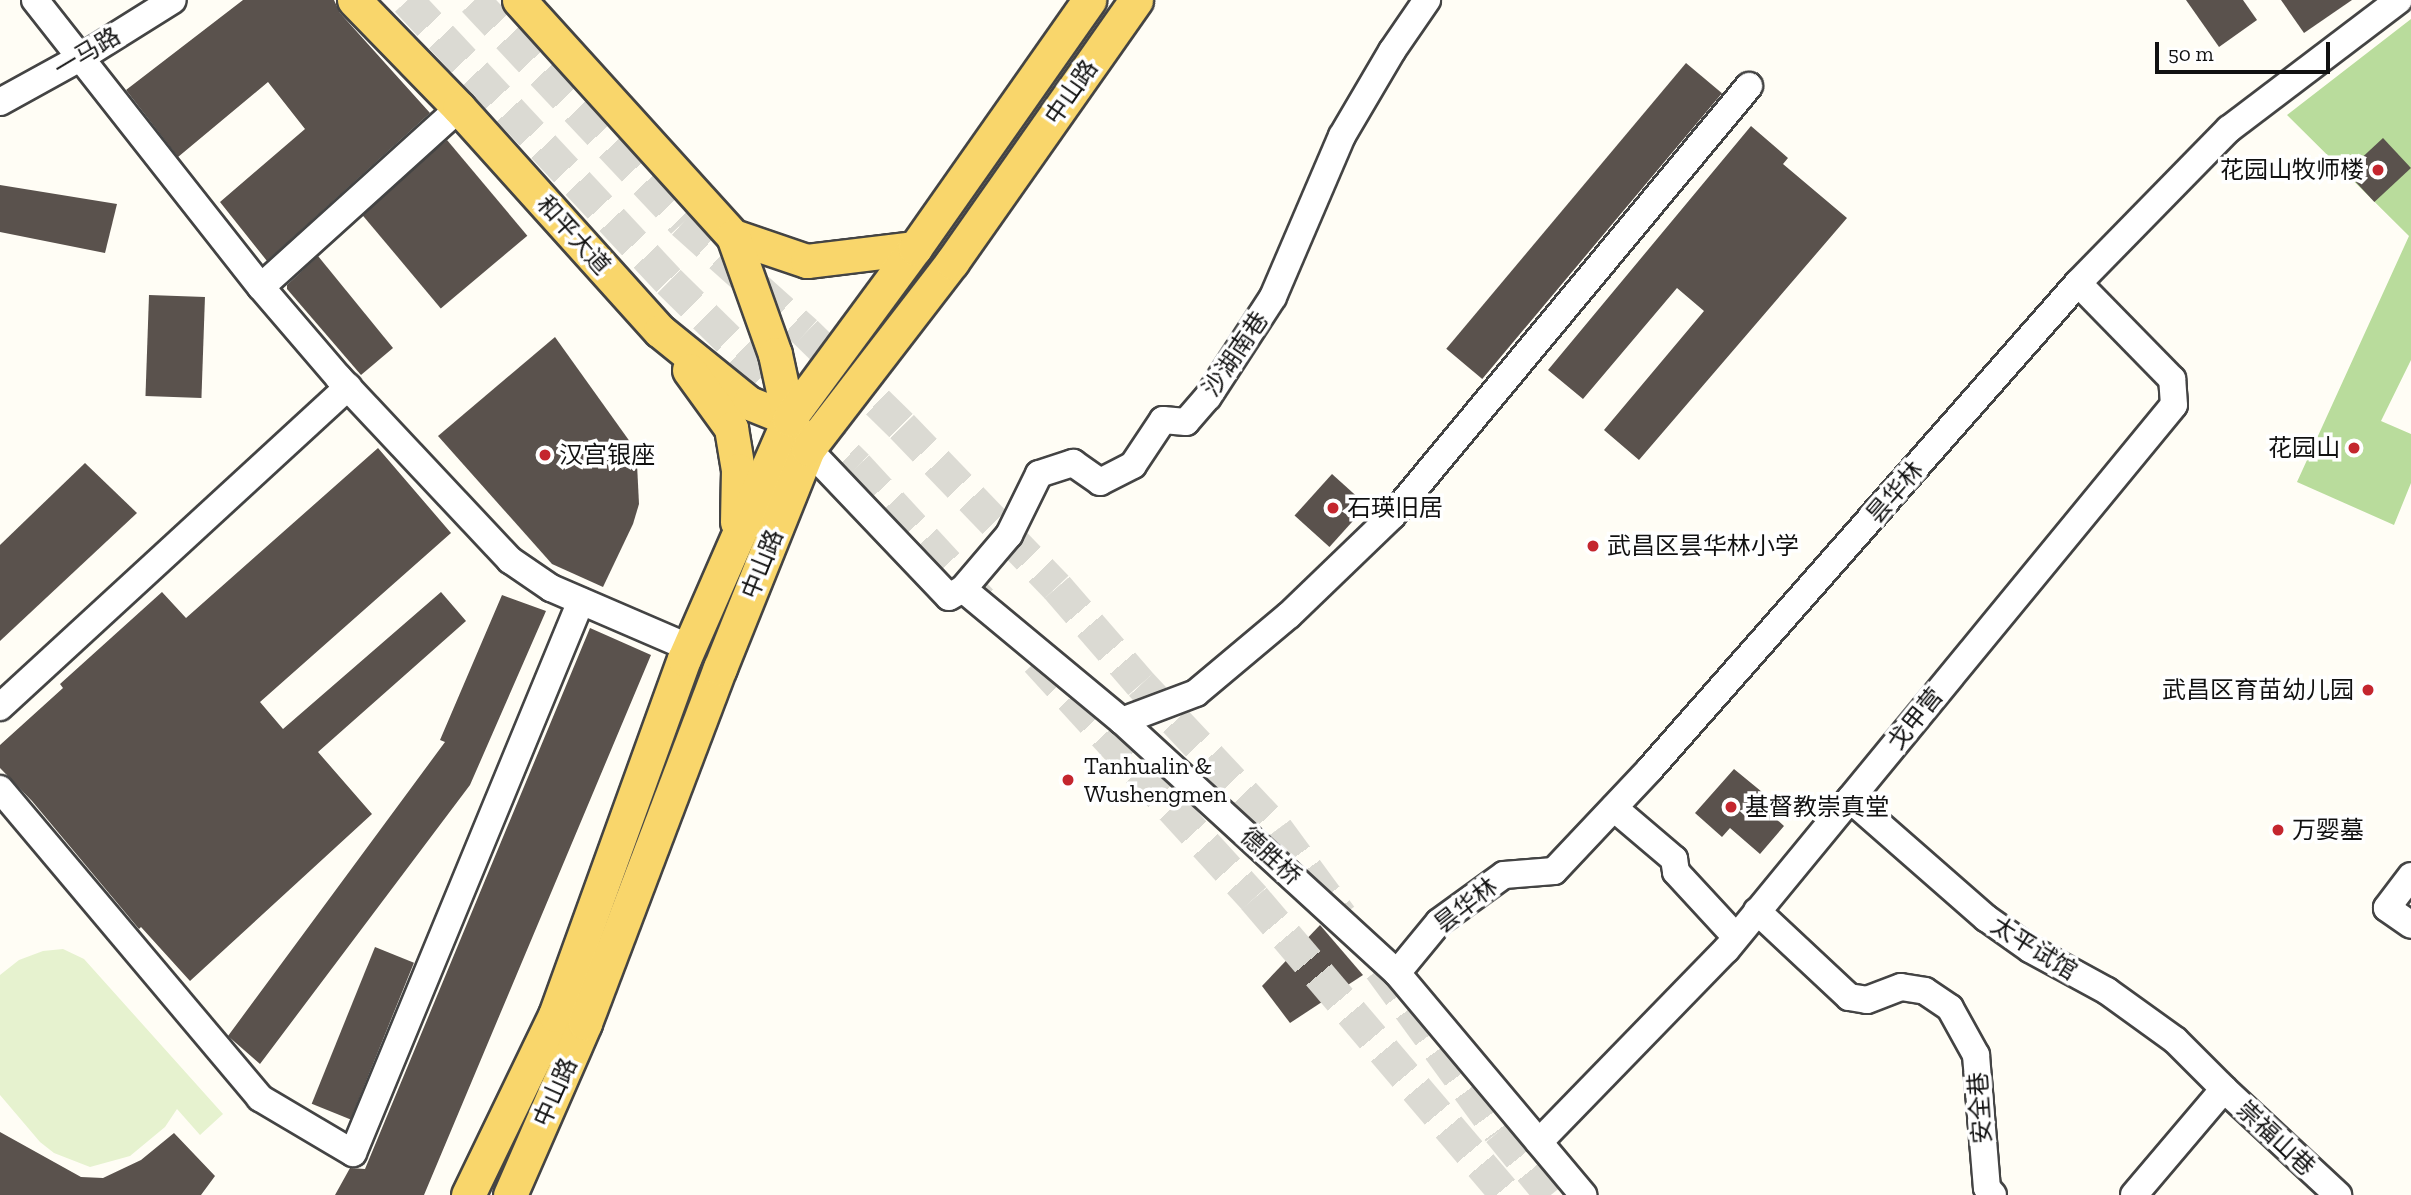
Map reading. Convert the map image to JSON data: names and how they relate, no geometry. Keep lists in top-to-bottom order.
{
  "streets": {
    "main road": ["中山路", "和平大道"],
    "street": [
      "一马路",
      "沙湖南巷",
      "昙华林",
      "戈甲营",
      "德胜桥",
      "太平试馆",
      "安全巷",
      "崇福山巷"
    ]
  },
  "crossings": [
    ["中山路", "和平大道"],
    ["中山路", "德胜桥"],
    ["沙湖南巷", "德胜桥"],
    ["昙华林", "戈甲营"],
    ["昙华林", "德胜桥"],
    ["戈甲营", "德胜桥"],
    ["戈甲营", "太平试馆"],
    ["戈甲营", "安全巷"],
    ["太平试馆", "崇福山巷"]
  ],
  "places": [
    "花园山牧师楼",
    "花园山",
    "汉宫银座",
    "石瑛旧居",
    "武昌区昙华林小学",
    "武昌区育苗幼儿园",
    "Tanhualin & Wushengmen",
    "基督教崇真堂",
    "万婴墓"
  ],
  "scale_bar": "50 m"
}
